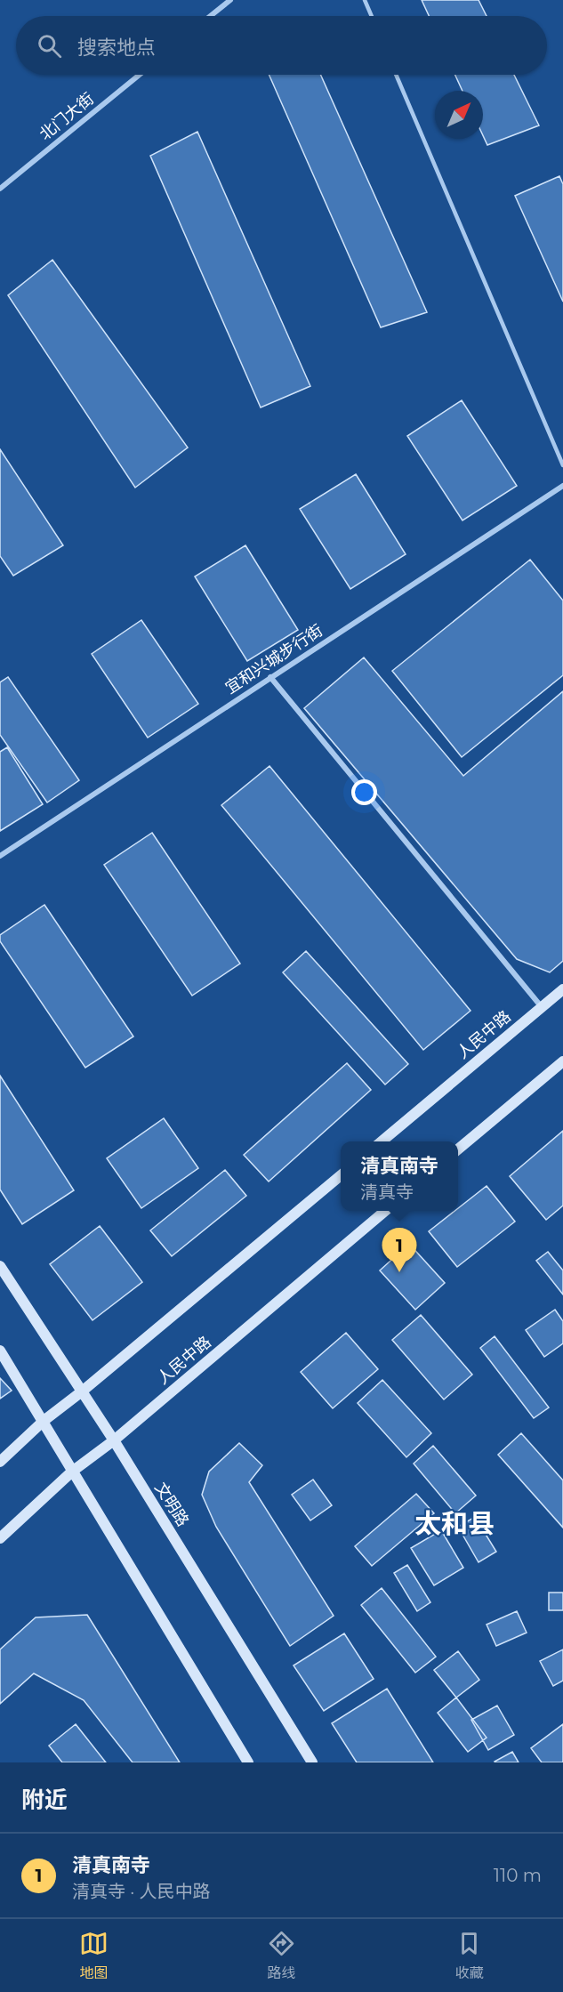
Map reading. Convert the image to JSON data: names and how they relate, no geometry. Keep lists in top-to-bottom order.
{
  "streets": {
    "main road": ["人民中路", "文明路"],
    "street": ["北门大街", "宜和兴城步行街"]
  },
  "crossings": [
    ["人民中路", "文明路"]
  ],
  "districts": ["太和县"],
  "north": "top right",
  "page": {
    "search": "搜索地点",
    "popup": ["清真南寺", "清真寺"],
    "pins": "1",
    "heading": "附近",
    "list": [
      {
        "mark": "1",
        "name": "清真南寺",
        "note": "清真寺 · 人民中路",
        "value": "110 m"
      }
    ],
    "nav": ["地图", "路线", "收藏"]
  }
}
